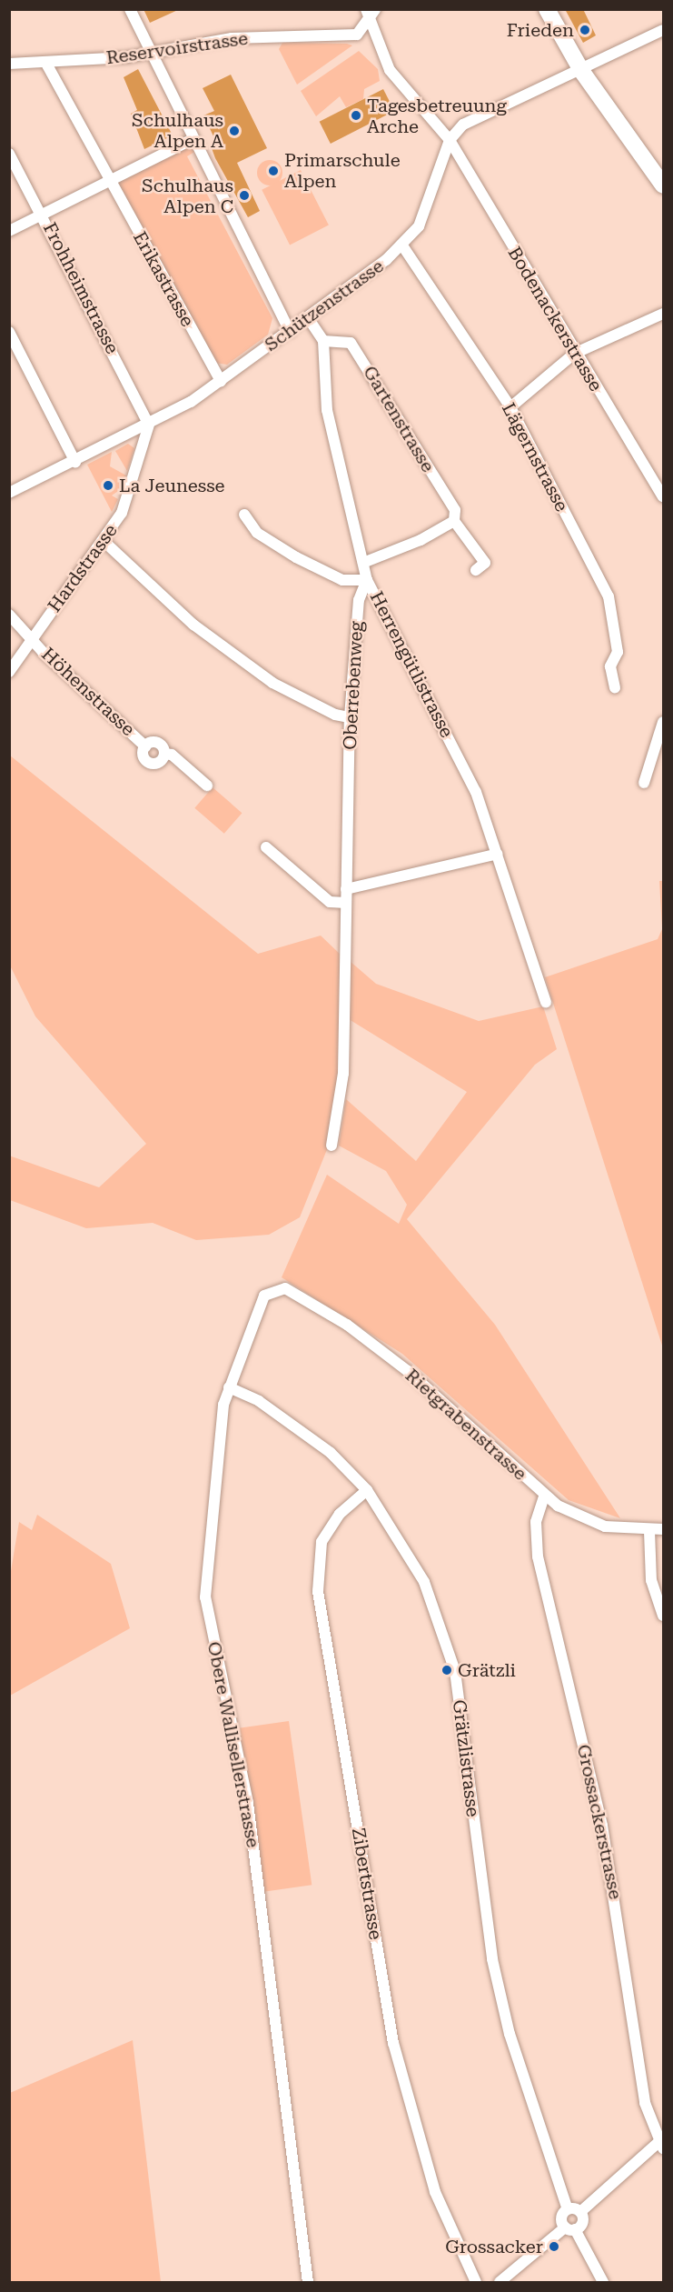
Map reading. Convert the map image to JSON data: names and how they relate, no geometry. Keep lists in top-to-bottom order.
{
  "streets": {
    "street": [
      "Reservoirstrasse",
      "Erikastrasse",
      "Frohheimstrasse",
      "Schützenstrasse",
      "Bodenackerstrasse",
      "Gartenstrasse",
      "Lägernstrasse",
      "Hardstrasse",
      "Herrengütlistrasse",
      "Oberrebenweg",
      "Höhenstrasse",
      "Rietgrabenstrasse",
      "Obere Wallisellerstrasse",
      "Grätzlistrasse",
      "Grossackerstrasse",
      "Zibertstrasse"
    ]
  },
  "crossings": [
    ["Reservoirstrasse", "Erikastrasse"],
    ["Reservoirstrasse", "Bodenackerstrasse"],
    ["Erikastrasse", "Schützenstrasse"],
    ["Frohheimstrasse", "Schützenstrasse"],
    ["Frohheimstrasse", "Hardstrasse"],
    ["Schützenstrasse", "Bodenackerstrasse"],
    ["Schützenstrasse", "Lägernstrasse"],
    ["Schützenstrasse", "Hardstrasse"],
    ["Gartenstrasse", "Herrengütlistrasse"],
    ["Hardstrasse", "Höhenstrasse"],
    ["Herrengütlistrasse", "Oberrebenweg"],
    ["Rietgrabenstrasse", "Obere Wallisellerstrasse"],
    ["Rietgrabenstrasse", "Grossackerstrasse"],
    ["Obere Wallisellerstrasse", "Grätzlistrasse"],
    ["Grätzlistrasse", "Zibertstrasse"]
  ],
  "places": [
    "Frieden",
    "Tagesbetreuung Arche",
    "Schulhaus Alpen A",
    "Primarschule Alpen",
    "Schulhaus Alpen C",
    "La Jeunesse",
    "Grätzli",
    "Grossacker"
  ]
}
